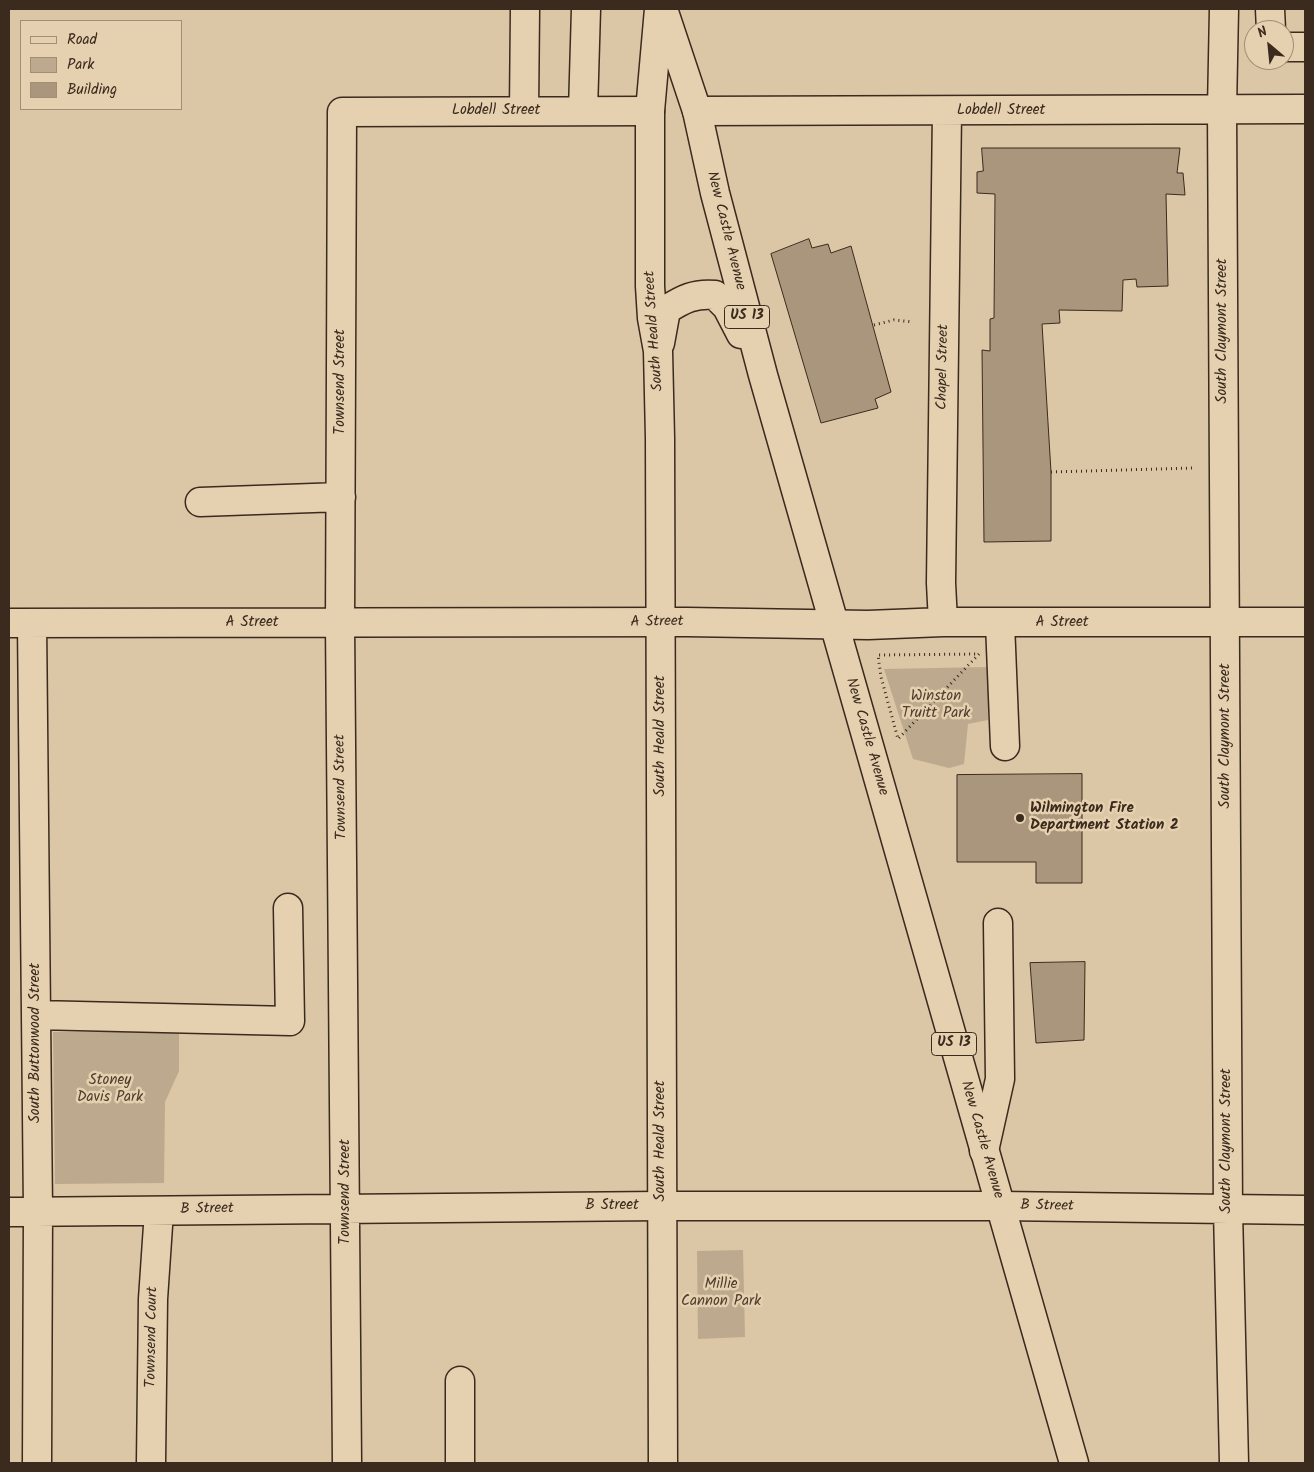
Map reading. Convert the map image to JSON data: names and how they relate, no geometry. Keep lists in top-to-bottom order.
{
  "streets": {
    "street": [
      "Lobdell Street",
      "New Castle Avenue",
      "US 13",
      "South Heald Street",
      "South Claymont Street",
      "Chapel Street",
      "Townsend Street",
      "A Street",
      "South Buttonwood Street",
      "B Street",
      "Townsend Court"
    ]
  },
  "crossings": [
    ["Lobdell Street", "New Castle Avenue"],
    ["Lobdell Street", "South Heald Street"],
    ["Lobdell Street", "South Claymont Street"],
    ["Lobdell Street", "Chapel Street"],
    ["Lobdell Street", "Townsend Street"],
    ["New Castle Avenue", "A Street"],
    ["New Castle Avenue", "B Street"],
    ["South Heald Street", "A Street"],
    ["South Heald Street", "B Street"],
    ["South Claymont Street", "A Street"],
    ["South Claymont Street", "B Street"],
    ["Chapel Street", "A Street"],
    ["Townsend Street", "A Street"],
    ["Townsend Street", "B Street"],
    ["A Street", "South Buttonwood Street"],
    ["South Buttonwood Street", "B Street"],
    ["B Street", "Townsend Court"]
  ],
  "parks": ["Winston Truitt Park", "Stoney Davis Park", "Millie Cannon Park"],
  "places": ["Wilmington Fire Department Station 2"],
  "legend": ["Road", "Park", "Building"],
  "north": "top left"
}
